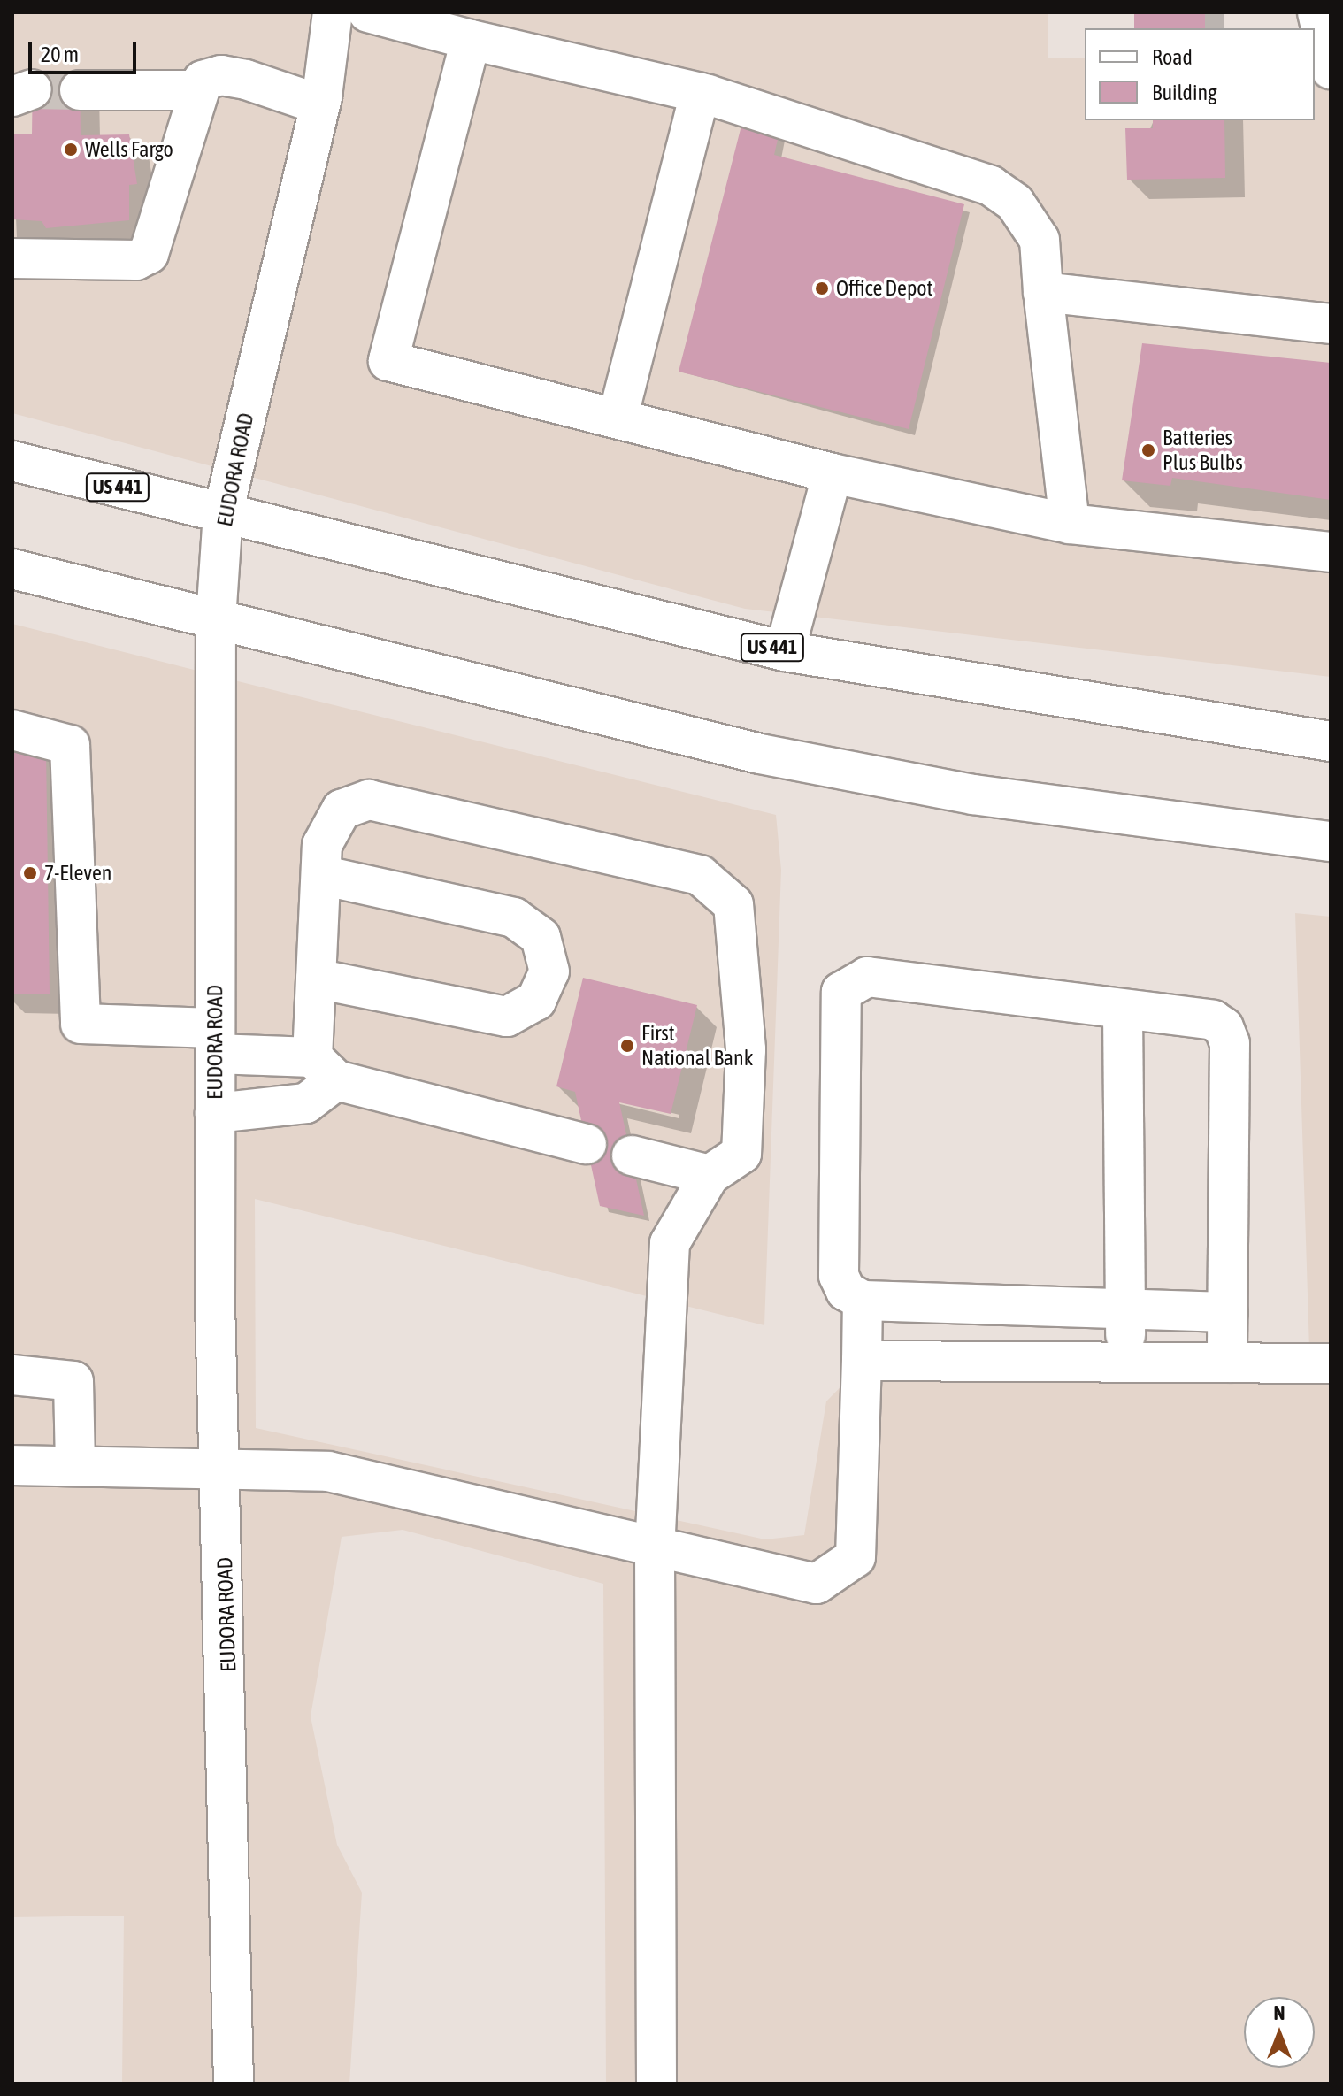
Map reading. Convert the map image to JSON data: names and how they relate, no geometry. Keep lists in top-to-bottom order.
{
  "streets": {
    "main road": ["EUDORA ROAD", "US 441"]
  },
  "crossings": [
    ["EUDORA ROAD", "US 441"]
  ],
  "places": [
    "Wells Fargo",
    "Office Depot",
    "Batteries Plus Bulbs",
    "7-Eleven",
    "First National Bank"
  ],
  "legend": ["Road", "Building"],
  "scale_bar": "20 m",
  "north": "top"
}
